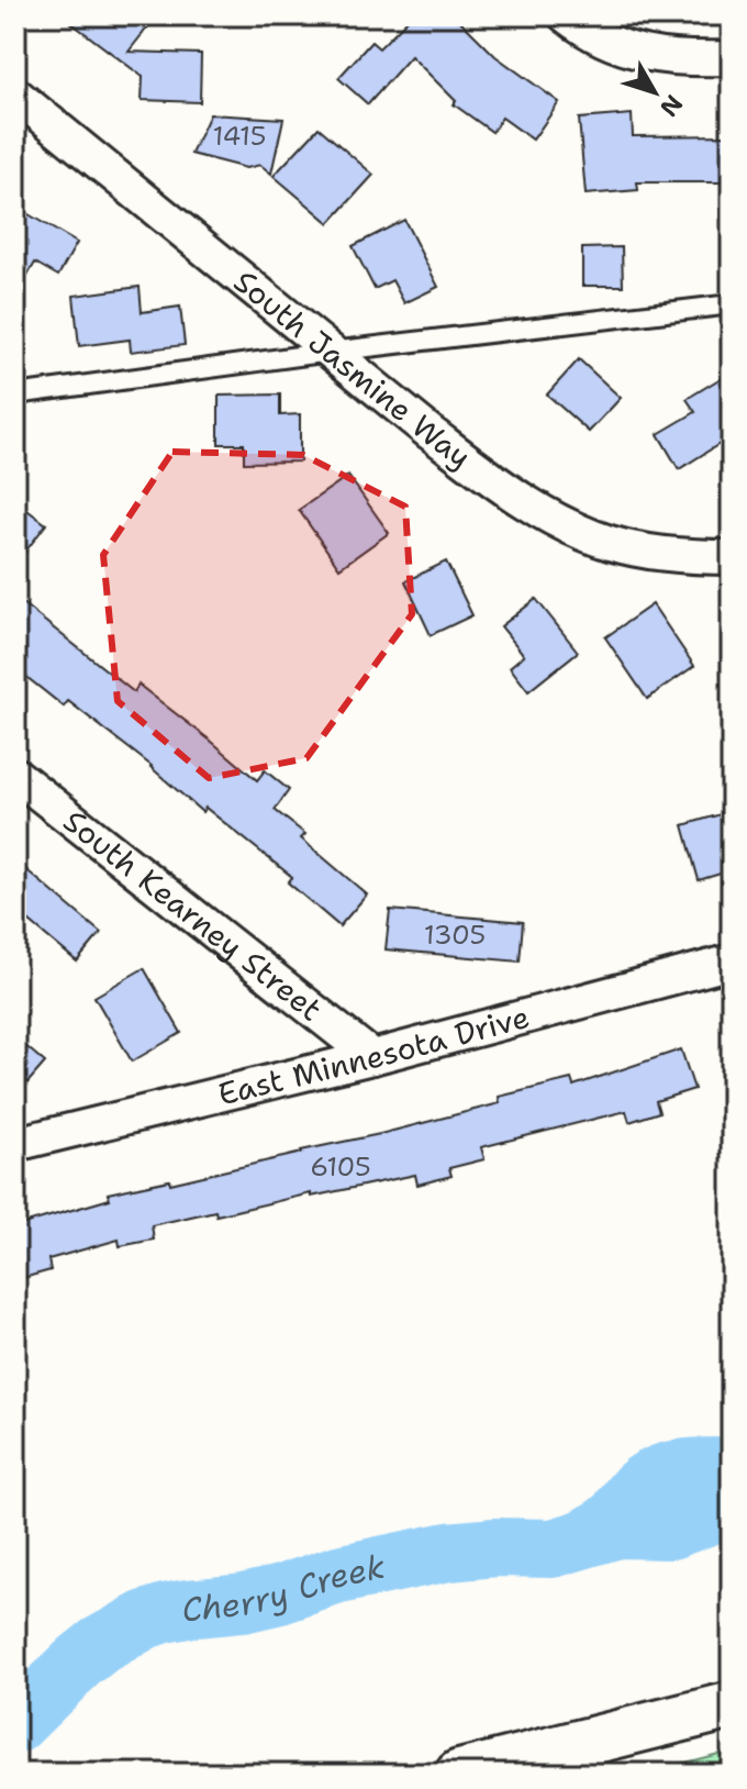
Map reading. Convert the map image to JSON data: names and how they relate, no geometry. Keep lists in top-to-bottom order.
{
  "streets": {
    "street": ["South Jasmine Way", "South Kearney Street", "East Minnesota Drive"]
  },
  "crossings": [
    ["South Kearney Street", "East Minnesota Drive"]
  ],
  "water": ["Cherry Creek"],
  "house_numbers": ["1415", "1305", "6105"],
  "north": "bottom right"
}
